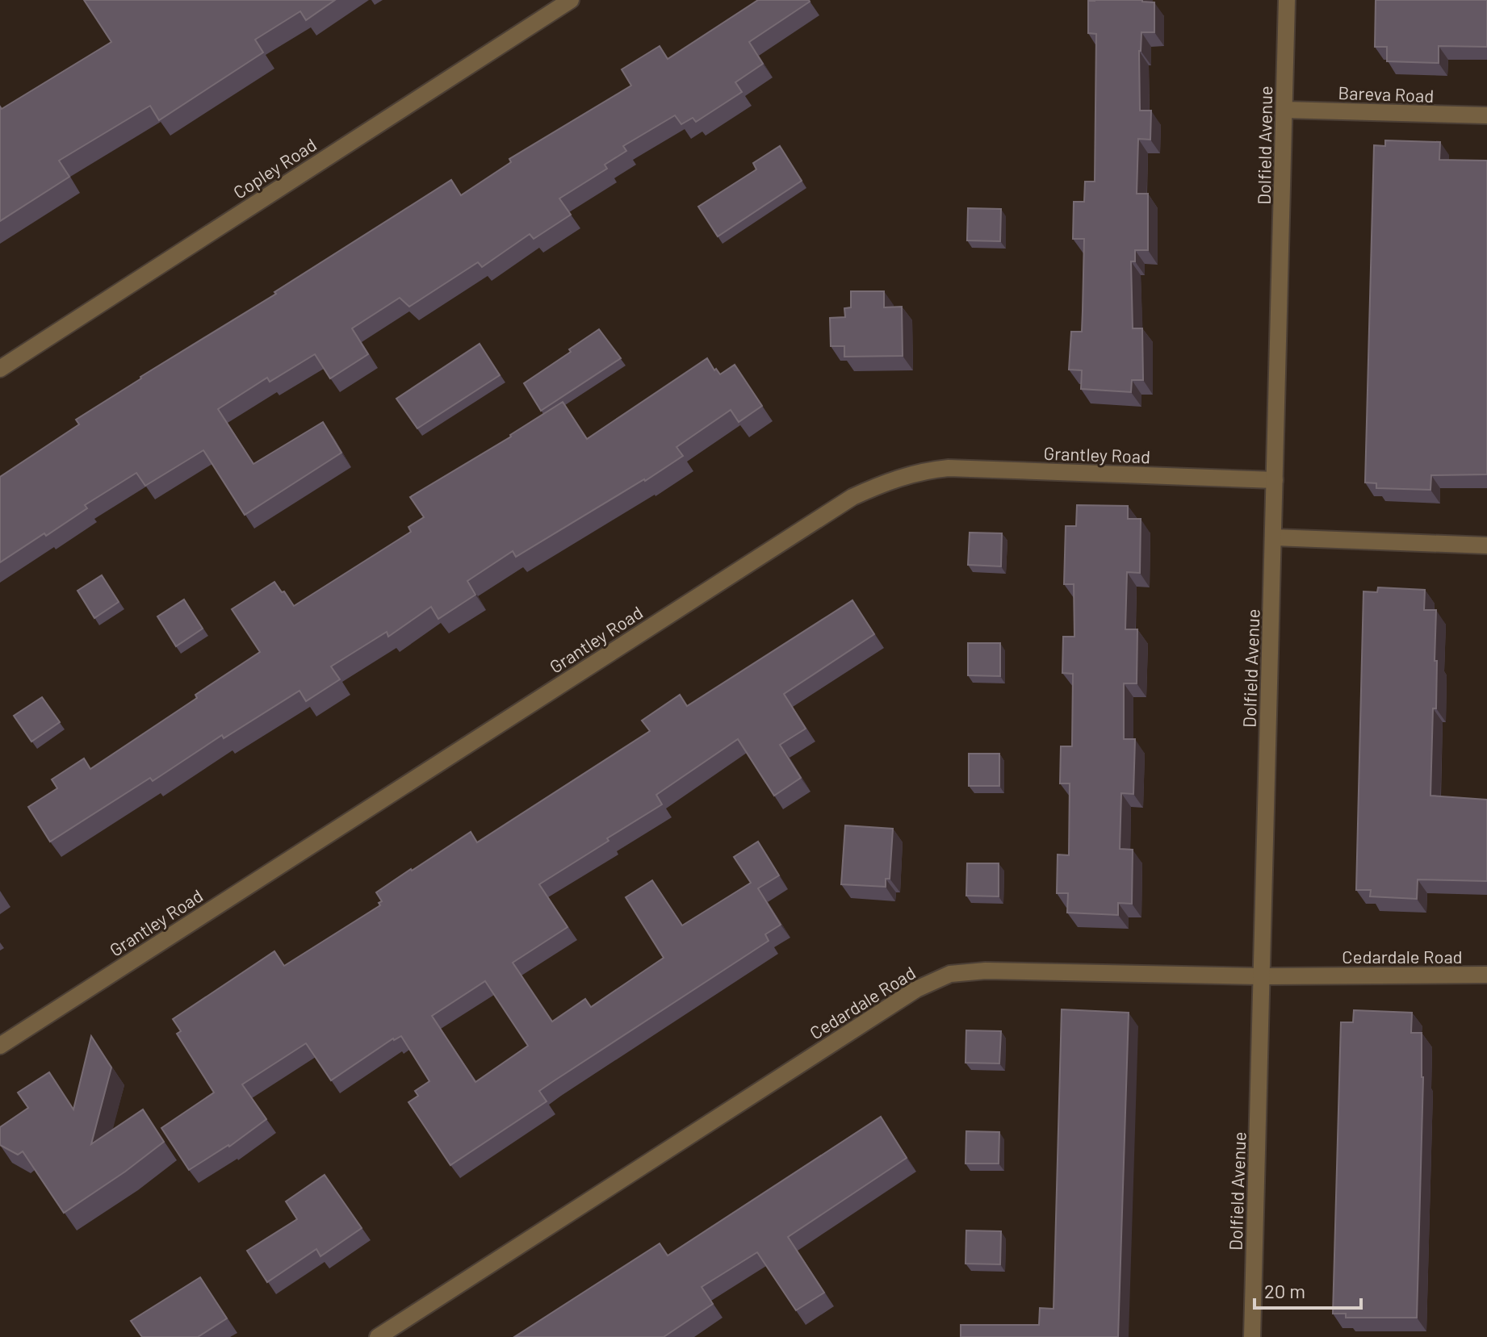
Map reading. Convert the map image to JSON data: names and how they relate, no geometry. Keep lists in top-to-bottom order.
{
  "streets": {
    "street": [
      "Bareva Road",
      "Dolfield Avenue",
      "Copley Road",
      "Grantley Road",
      "Cedardale Road"
    ]
  },
  "crossings": [
    ["Bareva Road", "Dolfield Avenue"],
    ["Dolfield Avenue", "Grantley Road"],
    ["Dolfield Avenue", "Cedardale Road"]
  ],
  "scale_bar": "20 m"
}
